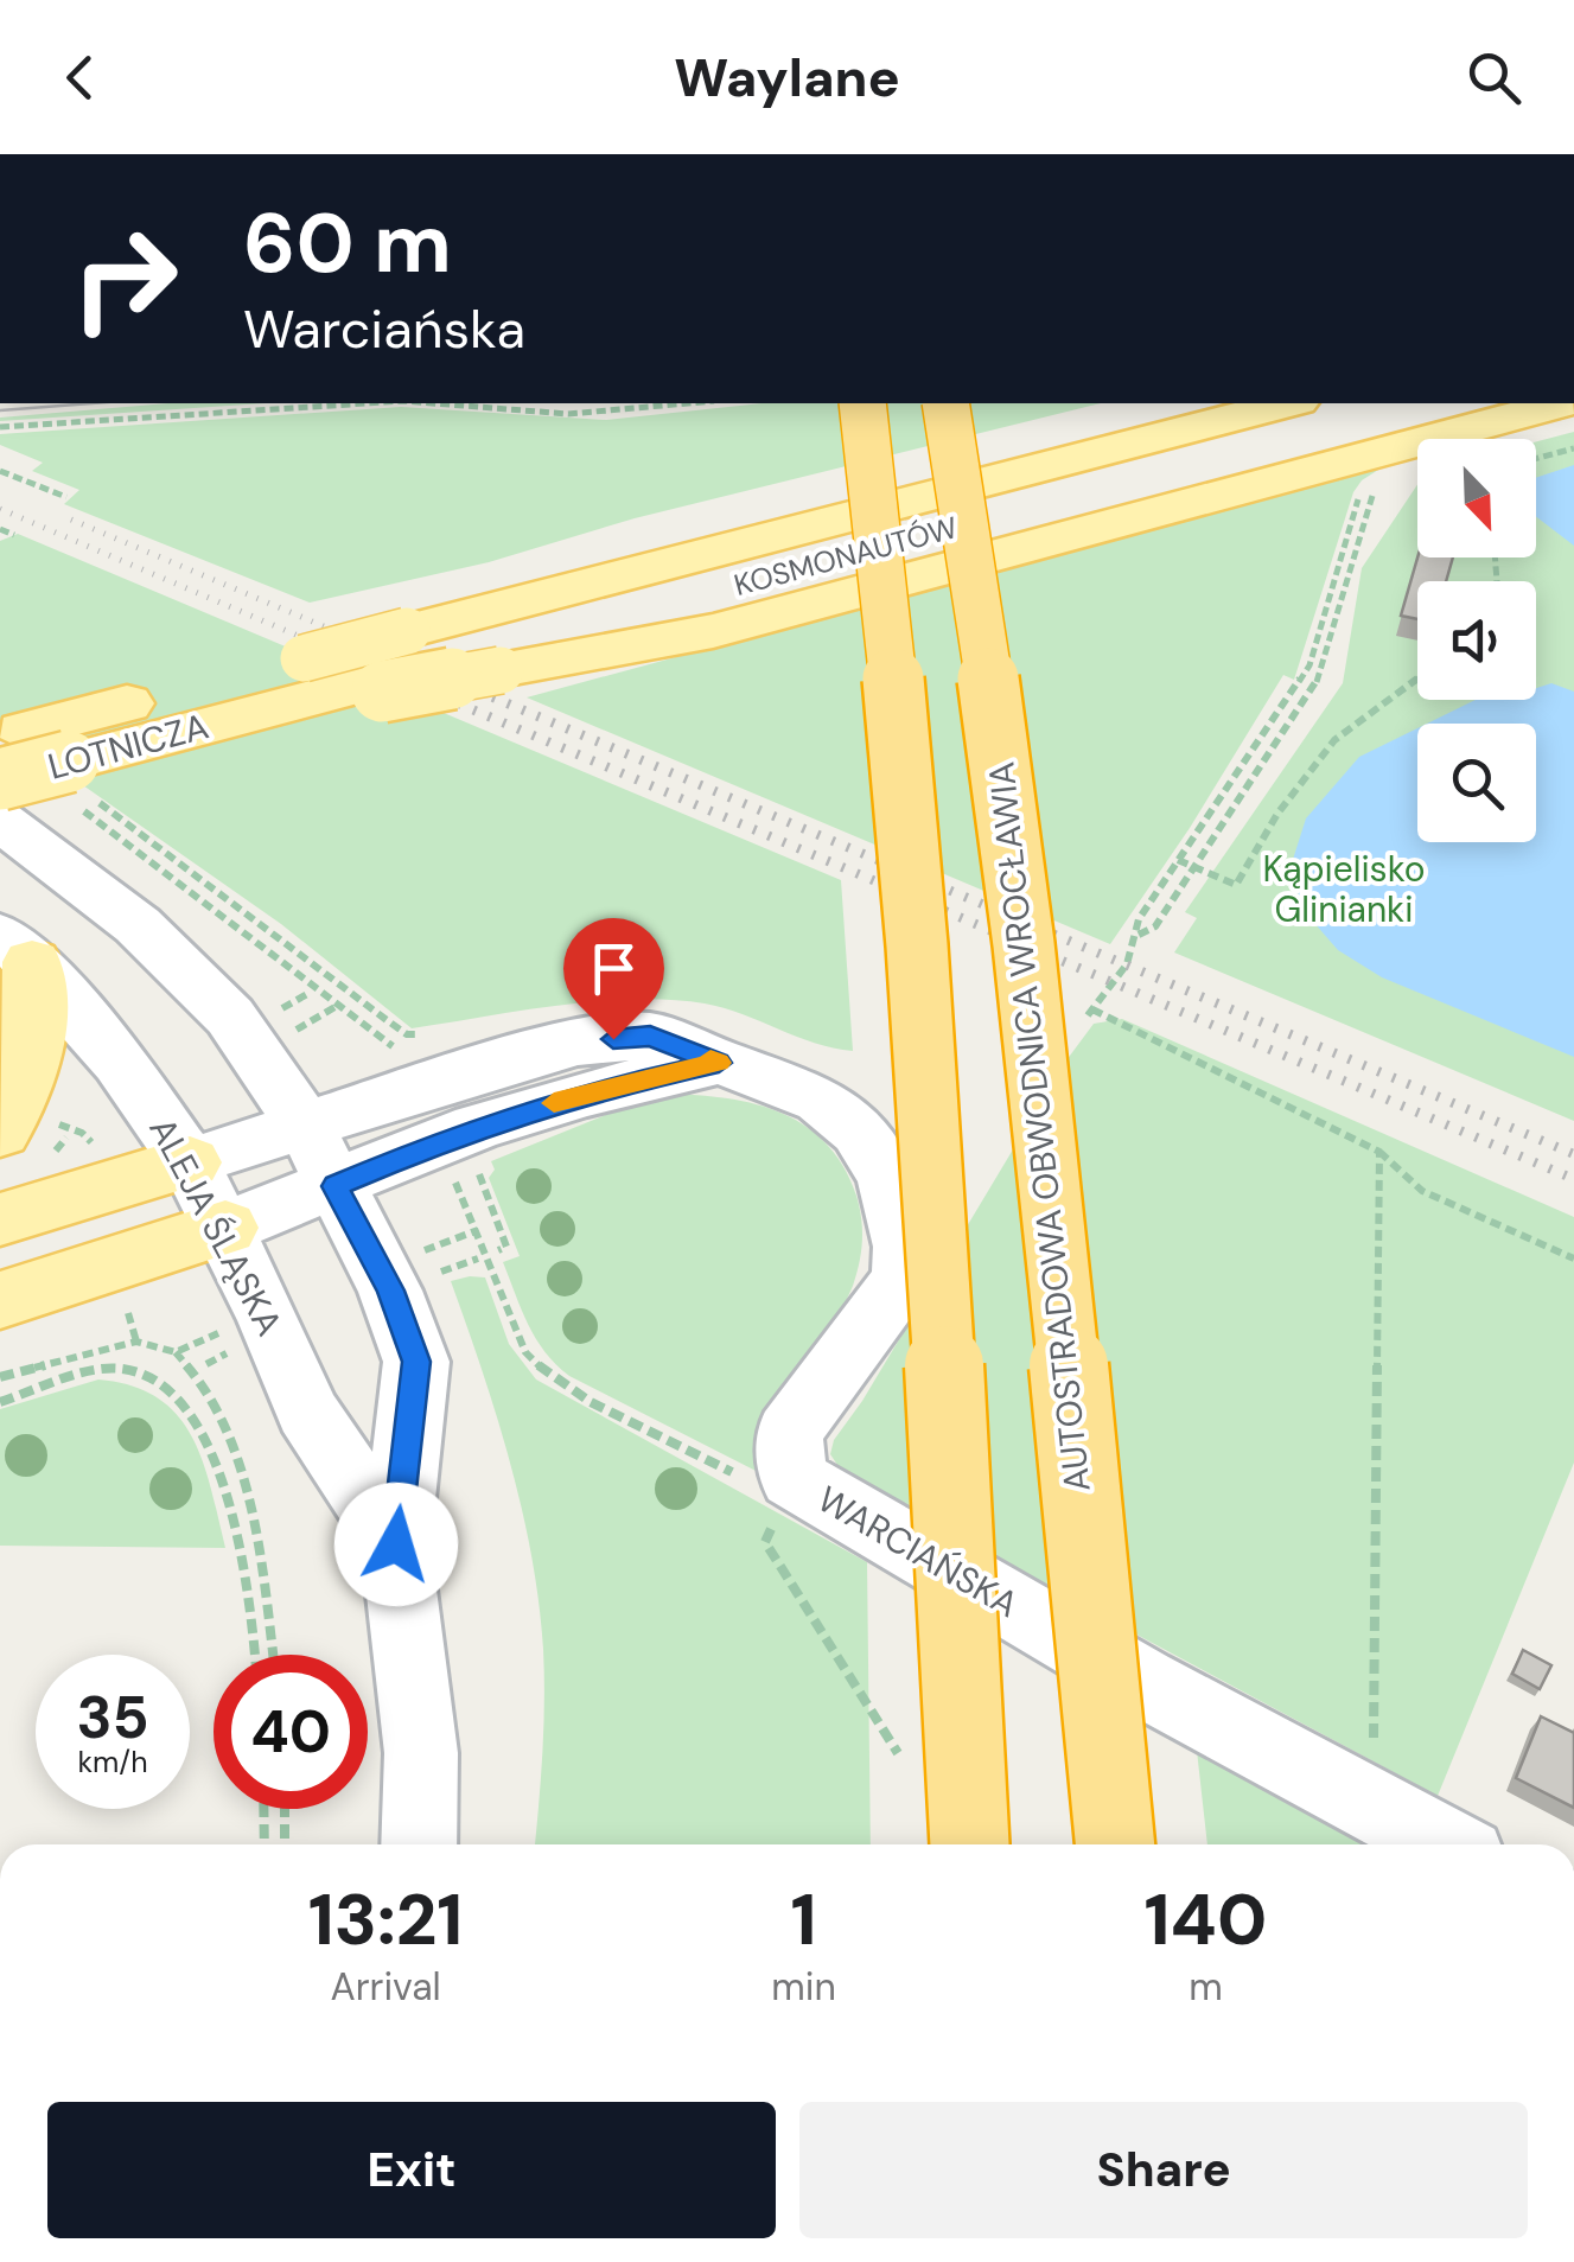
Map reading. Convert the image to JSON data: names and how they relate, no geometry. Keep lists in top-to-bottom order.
{
  "streets": {
    "highway": ["AUTOSTRADOWA OBWODNICA WROCŁAWIA"],
    "main road": ["KOSMONAUTÓW", "LOTNICZA"],
    "street": ["ALEJA ŚLĄSKA", "WARCIAŃSKA"]
  },
  "crossings": [
    ["KOSMONAUTÓW", "LOTNICZA"],
    ["ALEJA ŚLĄSKA", "WARCIAŃSKA"]
  ],
  "parks": ["Kąpielisko Glinianki"],
  "north": "bottom right",
  "page": {
    "header": "Waylane",
    "turn": ["60 m", "Warciańska"],
    "speed": "35 km/h",
    "limit": "40",
    "eta": [
      "13:21",
      "Arrival",
      "1",
      "min",
      "140",
      "m"
    ],
    "buttons": ["Exit", "Share"]
  }
}
